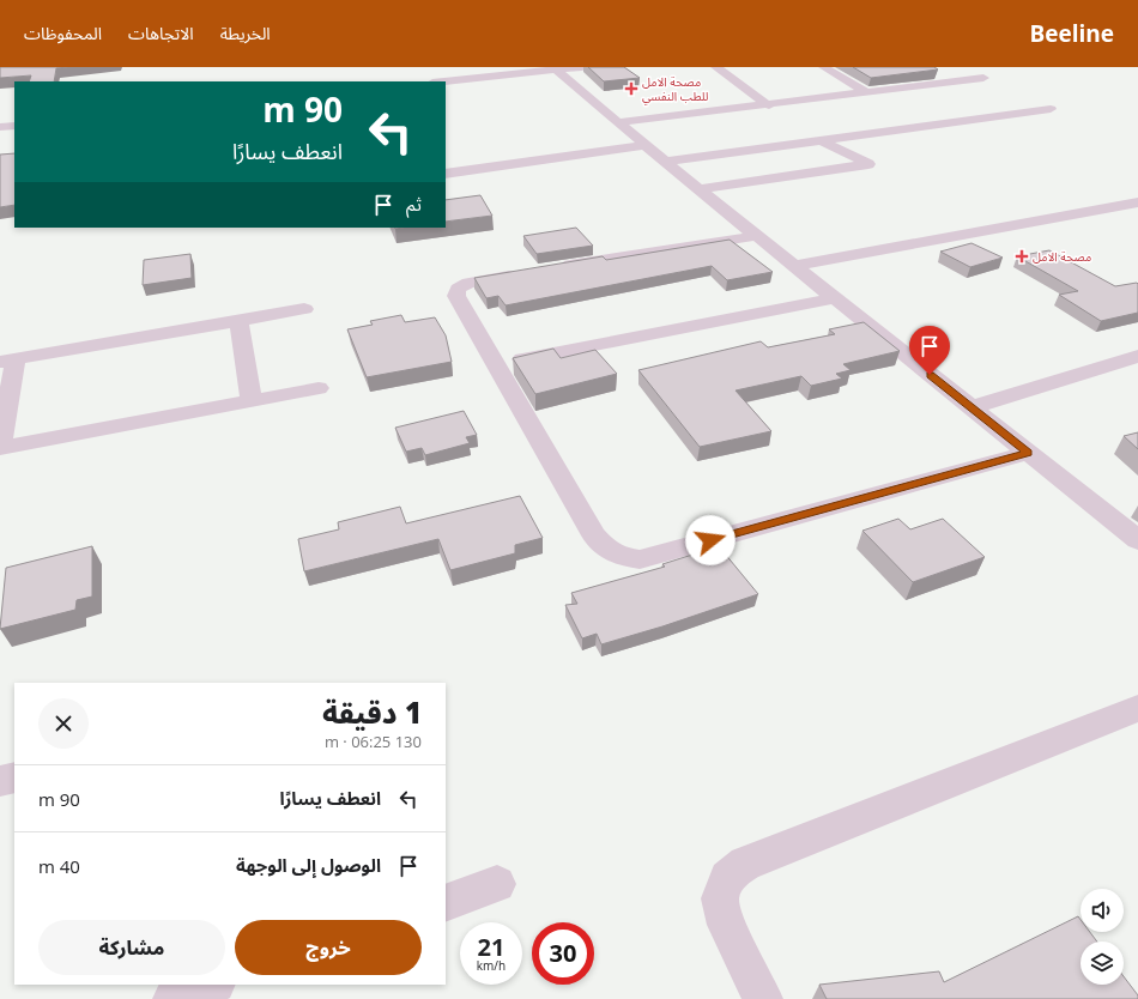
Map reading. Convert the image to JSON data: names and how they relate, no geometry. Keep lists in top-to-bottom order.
{
  "places": {
    "health": ["مصحة الامل للطب النفسي", "مصحة الامل"]
  },
  "page": {
    "header": "Beeline",
    "nav": ["الخريطة", "الاتجاهات", "المحفوظات"],
    "turn": ["90 m", "انعطف يسارًا"],
    "then": "ثم",
    "heading": ["1 دقيقة", "130 m · 06:25"],
    "list": [
      {
        "name": "انعطف يسارًا",
        "value": "90 m"
      },
      {
        "name": "الوصول إلى الوجهة",
        "value": "40 m"
      }
    ],
    "buttons": ["خروج", "مشاركة"],
    "speed": "21 km/h",
    "limit": "30"
  }
}
